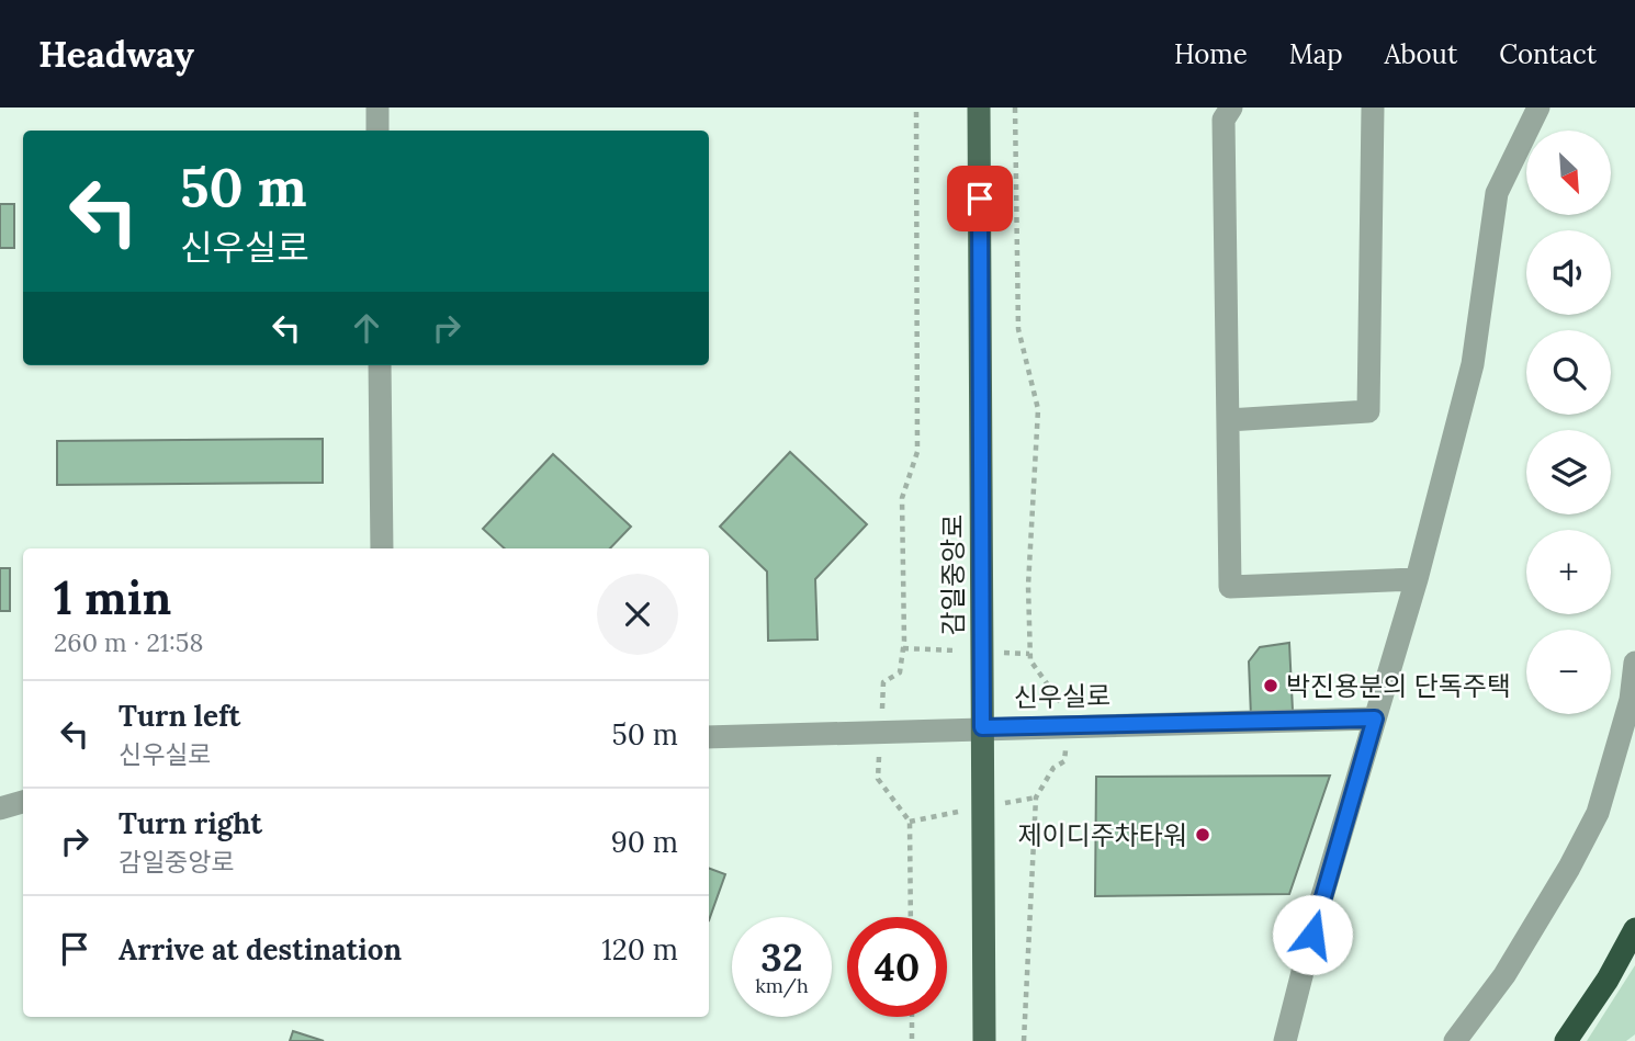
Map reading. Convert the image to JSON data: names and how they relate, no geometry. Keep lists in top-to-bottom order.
{
  "streets": {
    "main road": ["감일중앙로"],
    "street": ["신우실로"]
  },
  "crossings": [
    ["감일중앙로", "신우실로"]
  ],
  "places": ["박진용분의 단독주택", "제이디주차타워"],
  "north": "bottom right",
  "page": {
    "header": "Headway",
    "nav": [
      "Home",
      "Map",
      "About",
      "Contact"
    ],
    "map_buttons": ["+", "−"],
    "turn": ["50 m", "신우실로"],
    "heading": ["1 min", "260 m · 21:58"],
    "list": [
      {
        "name": "Turn left",
        "note": "신우실로",
        "value": "50 m"
      },
      {
        "name": "Turn right",
        "note": "감일중앙로",
        "value": "90 m"
      },
      {
        "name": "Arrive at destination",
        "value": "120 m"
      }
    ],
    "speed": "32 km/h",
    "limit": "40"
  }
}
